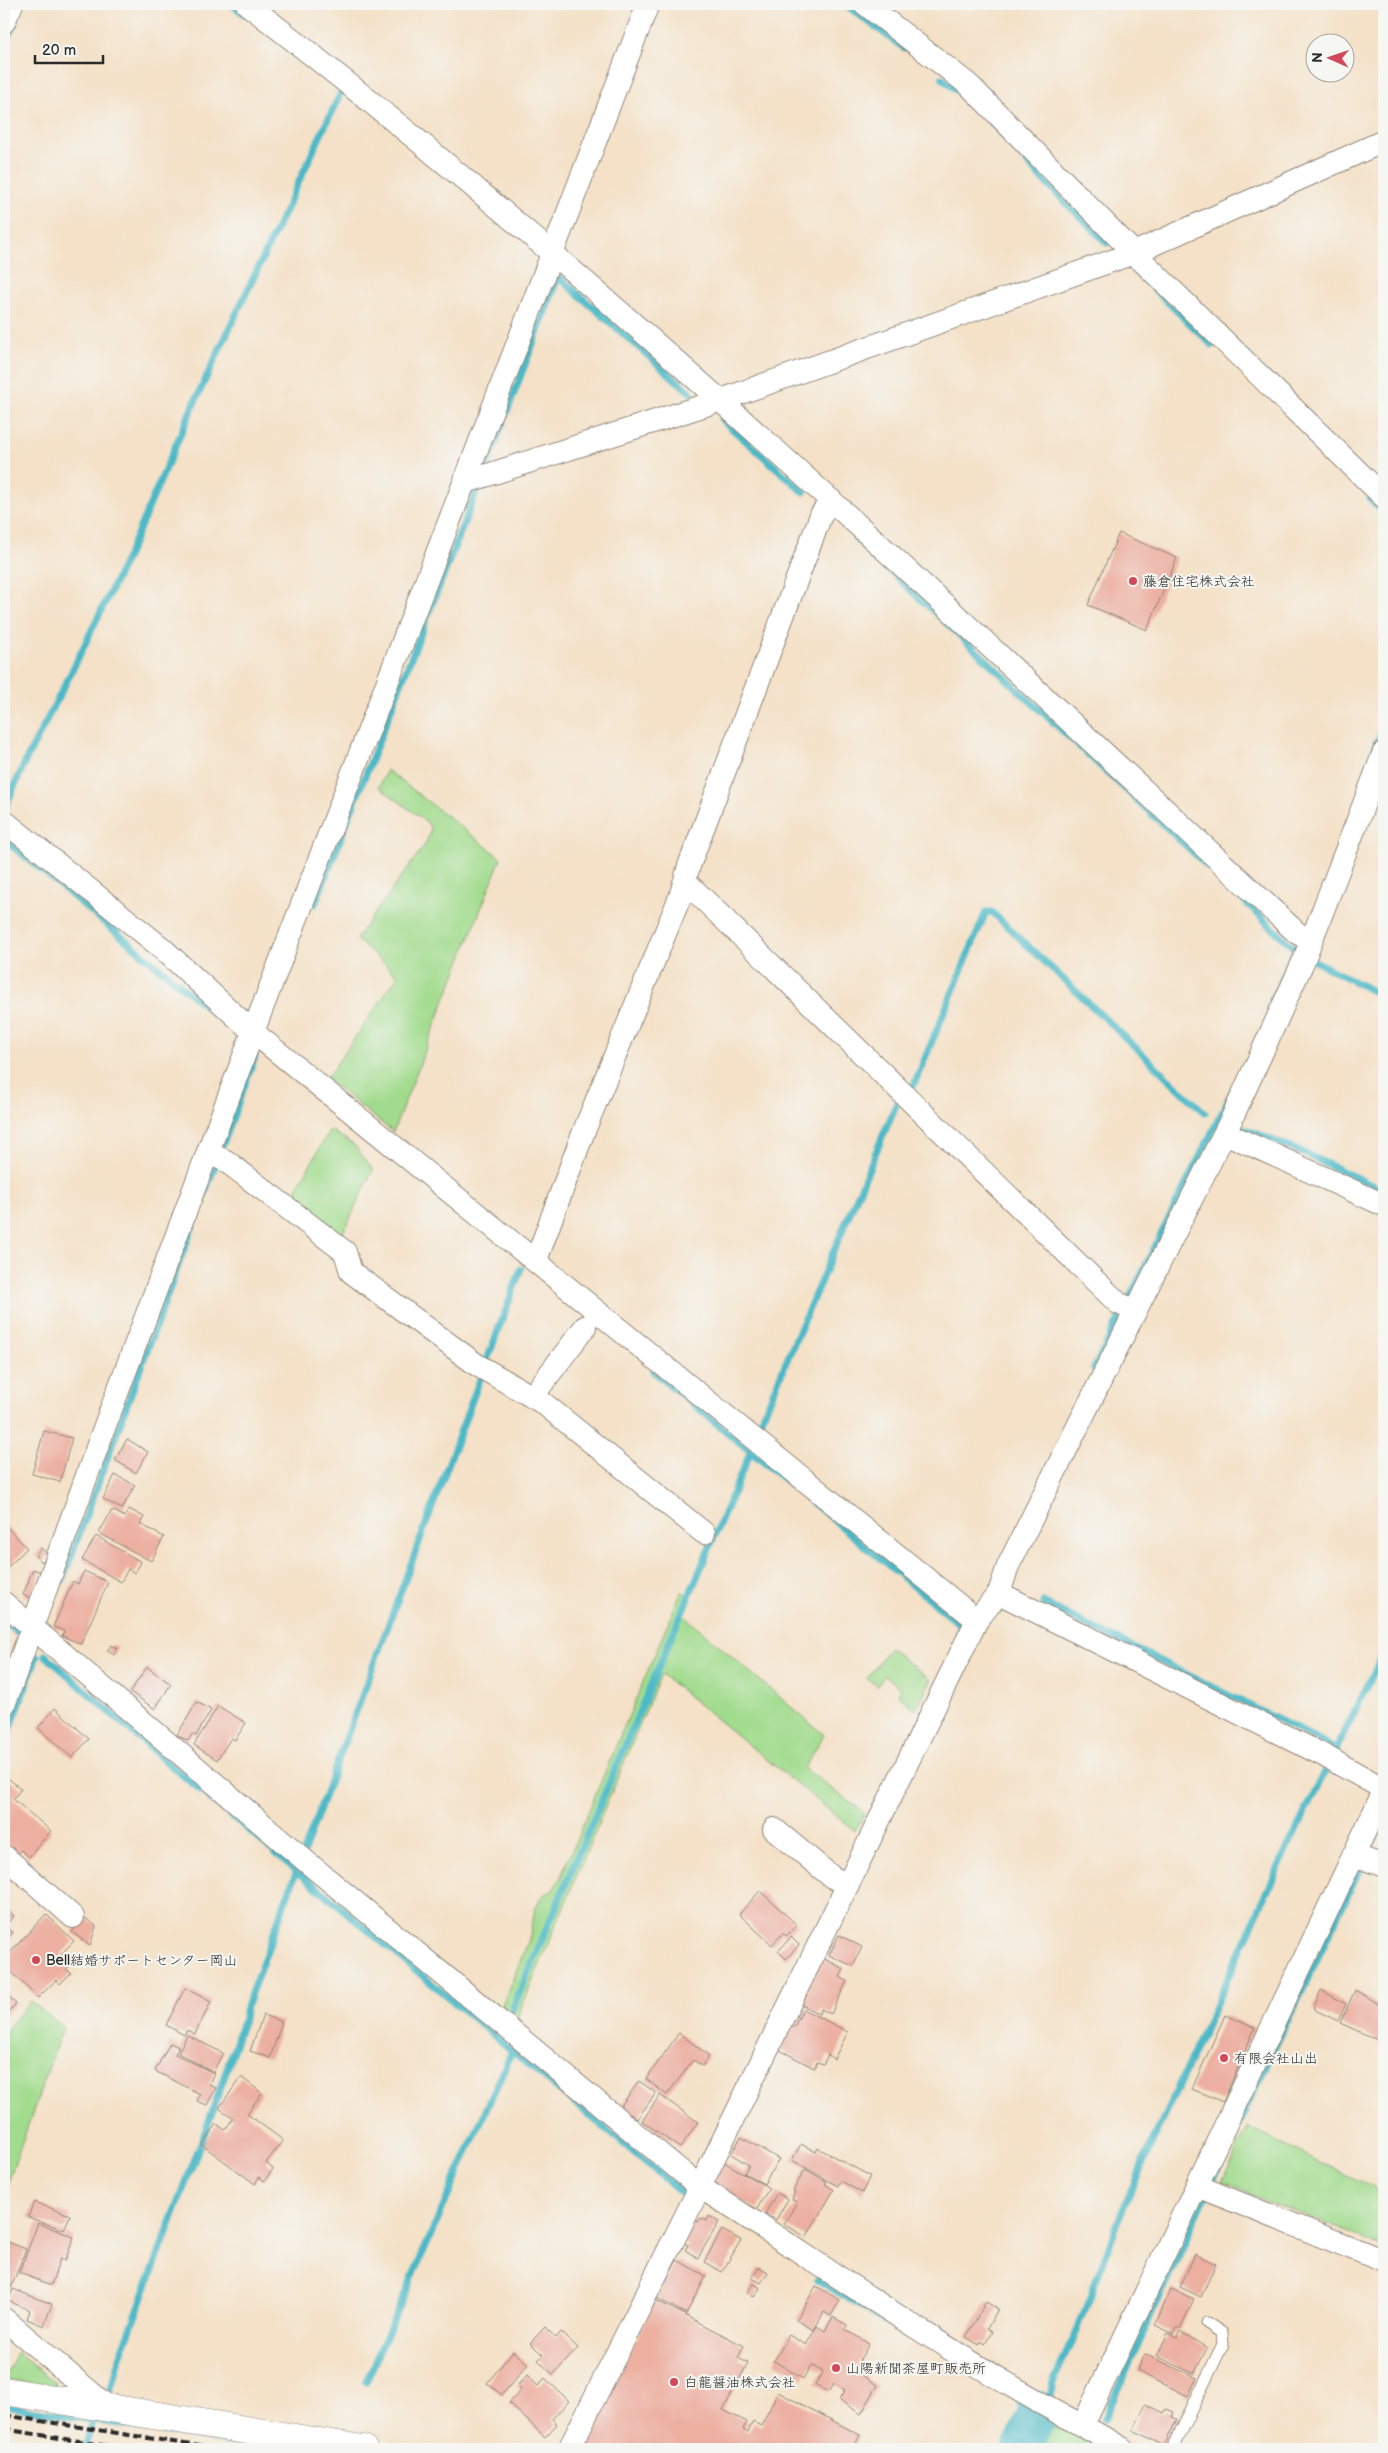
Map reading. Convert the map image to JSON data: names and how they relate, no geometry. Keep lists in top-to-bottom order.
{
  "places": [
    "藤倉住宅株式会社",
    "Bell結婚サポートセンター岡山",
    "有限会社山出",
    "山陽新聞茶屋町販売所",
    "白龍醤油株式会社"
  ],
  "scale_bar": "20 m",
  "north": "left"
}
